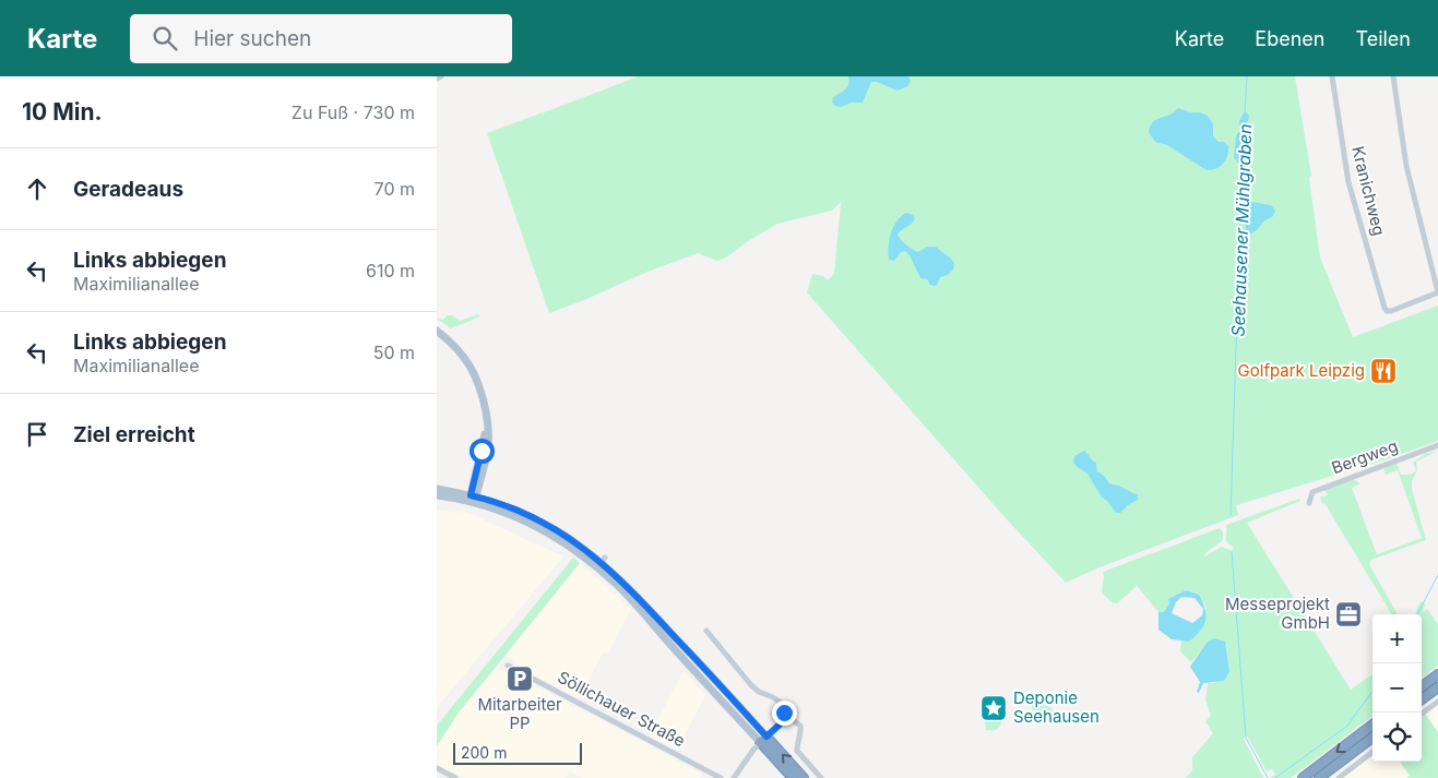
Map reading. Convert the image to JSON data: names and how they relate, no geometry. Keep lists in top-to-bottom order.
{
  "streets": {
    "street": ["Kranichweg", "Bergweg", "Söllichauer Straße"]
  },
  "water": ["Seehausener Mühlgraben"],
  "places": {
    "restaurant": ["Golfpark Leipzig"],
    "office": ["Messeprojekt GmbH"],
    "parking": ["Mitarbeiter PP"],
    "place": ["Deponie Seehausen"]
  },
  "scale_bar": "200 m",
  "page": {
    "header": "Karte",
    "search": "Hier suchen",
    "nav": ["Karte", "Ebenen", "Teilen"],
    "heading": ["10 Min.", "Zu Fuß · 730 m"],
    "list": [
      ["Geradeaus", "70 m"],
      ["Links abbiegen", "Maximilianallee", "610 m"],
      ["Links abbiegen", "Maximilianallee", "50 m"],
      "Ziel erreicht"
    ],
    "map_buttons": ["+", "−"],
    "scale": "200 m"
  }
}
